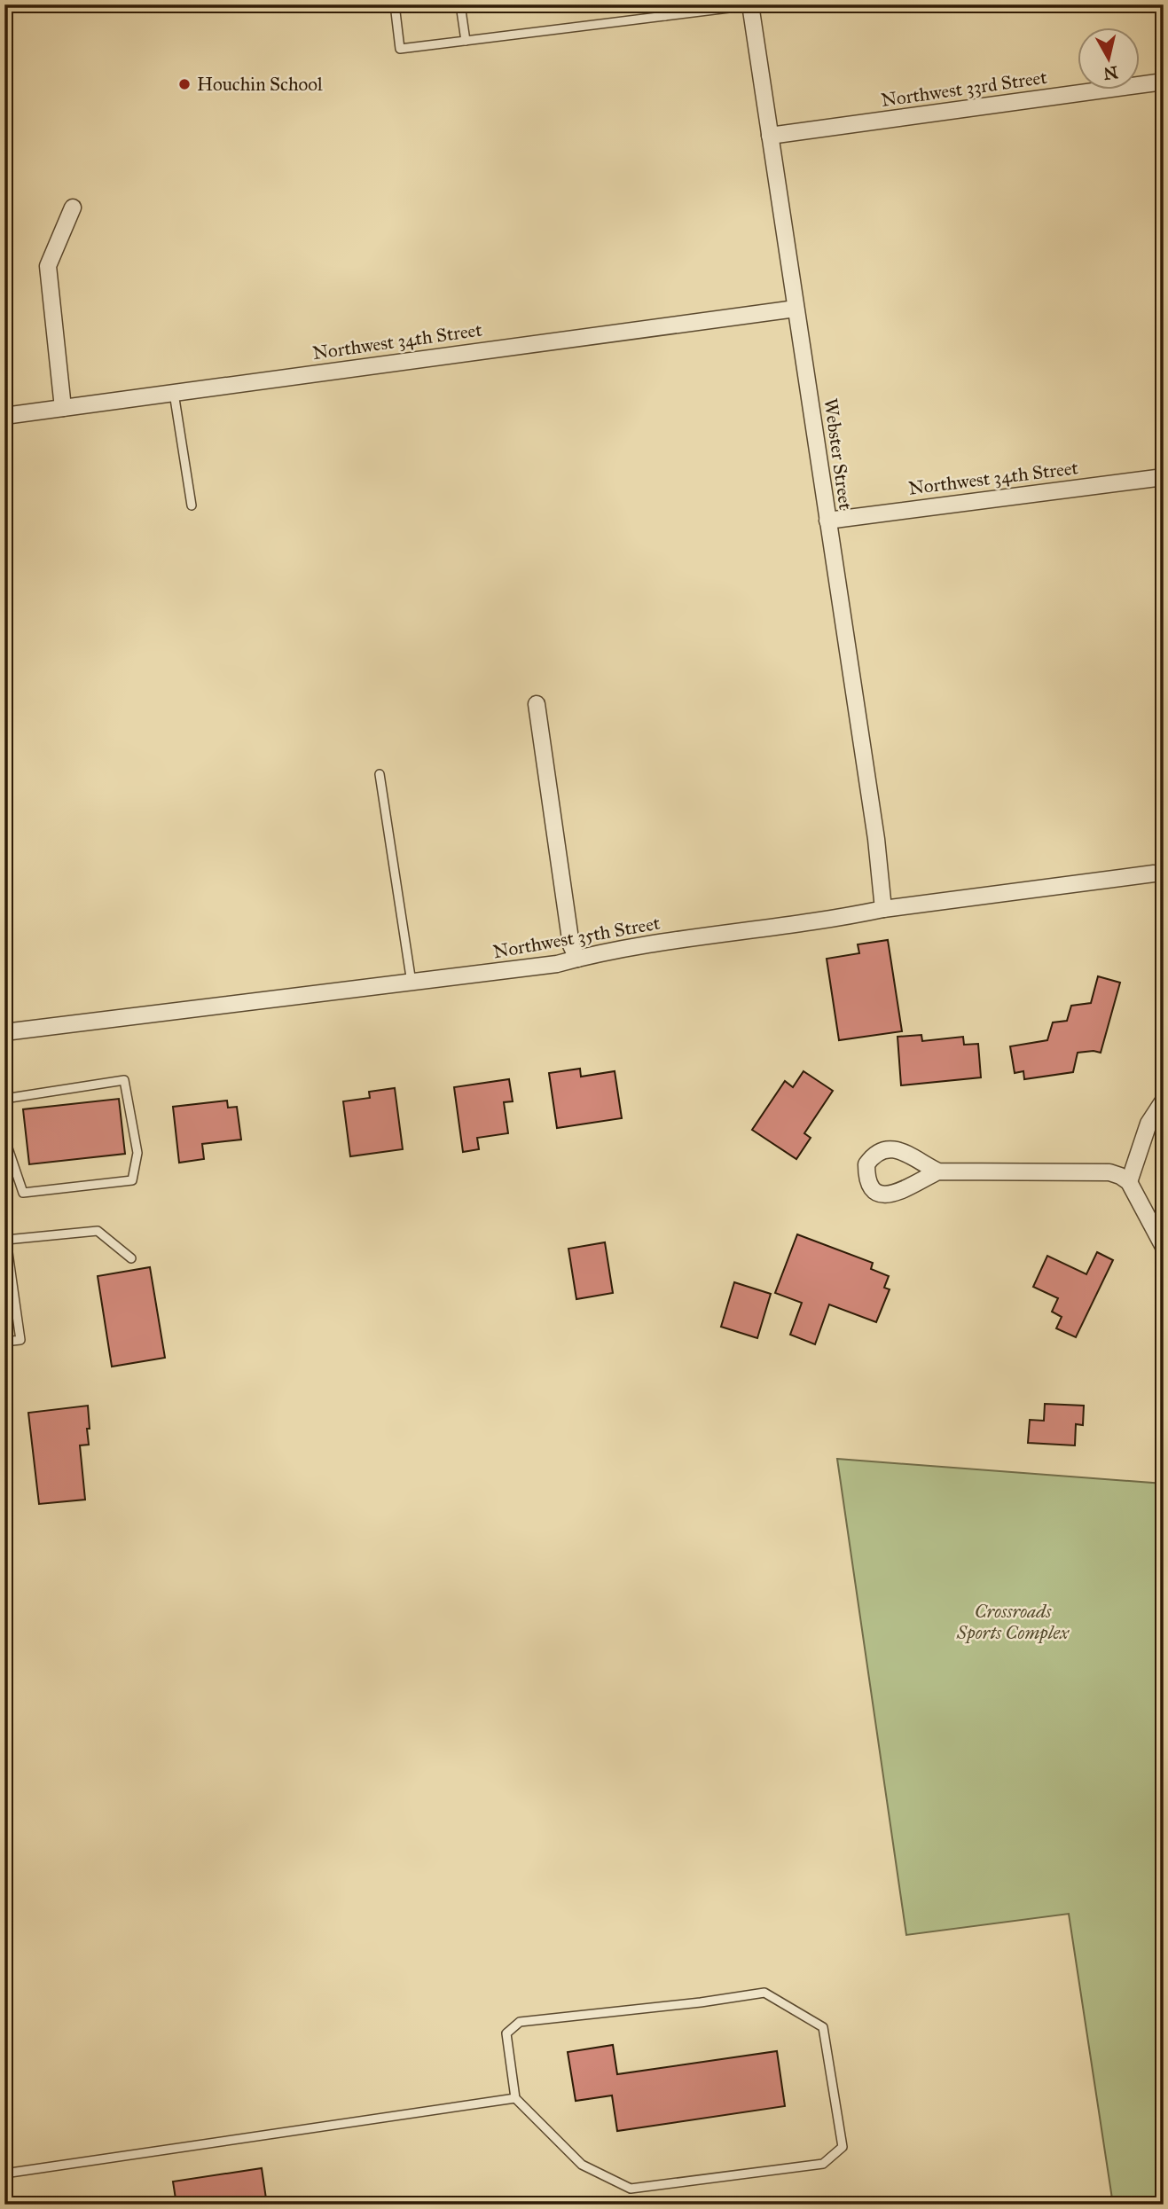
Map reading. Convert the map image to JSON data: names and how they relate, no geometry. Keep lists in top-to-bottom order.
{
  "streets": {
    "street": [
      "Northwest 33rd Street",
      "Northwest 34th Street",
      "Webster Street",
      "Northwest 35th Street"
    ]
  },
  "crossings": [
    ["Northwest 33rd Street", "Webster Street"],
    ["Northwest 34th Street", "Webster Street"],
    ["Webster Street", "Northwest 35th Street"]
  ],
  "parks": ["Crossroads Sports Complex"],
  "places": ["Houchin School"],
  "north": "bottom"
}
